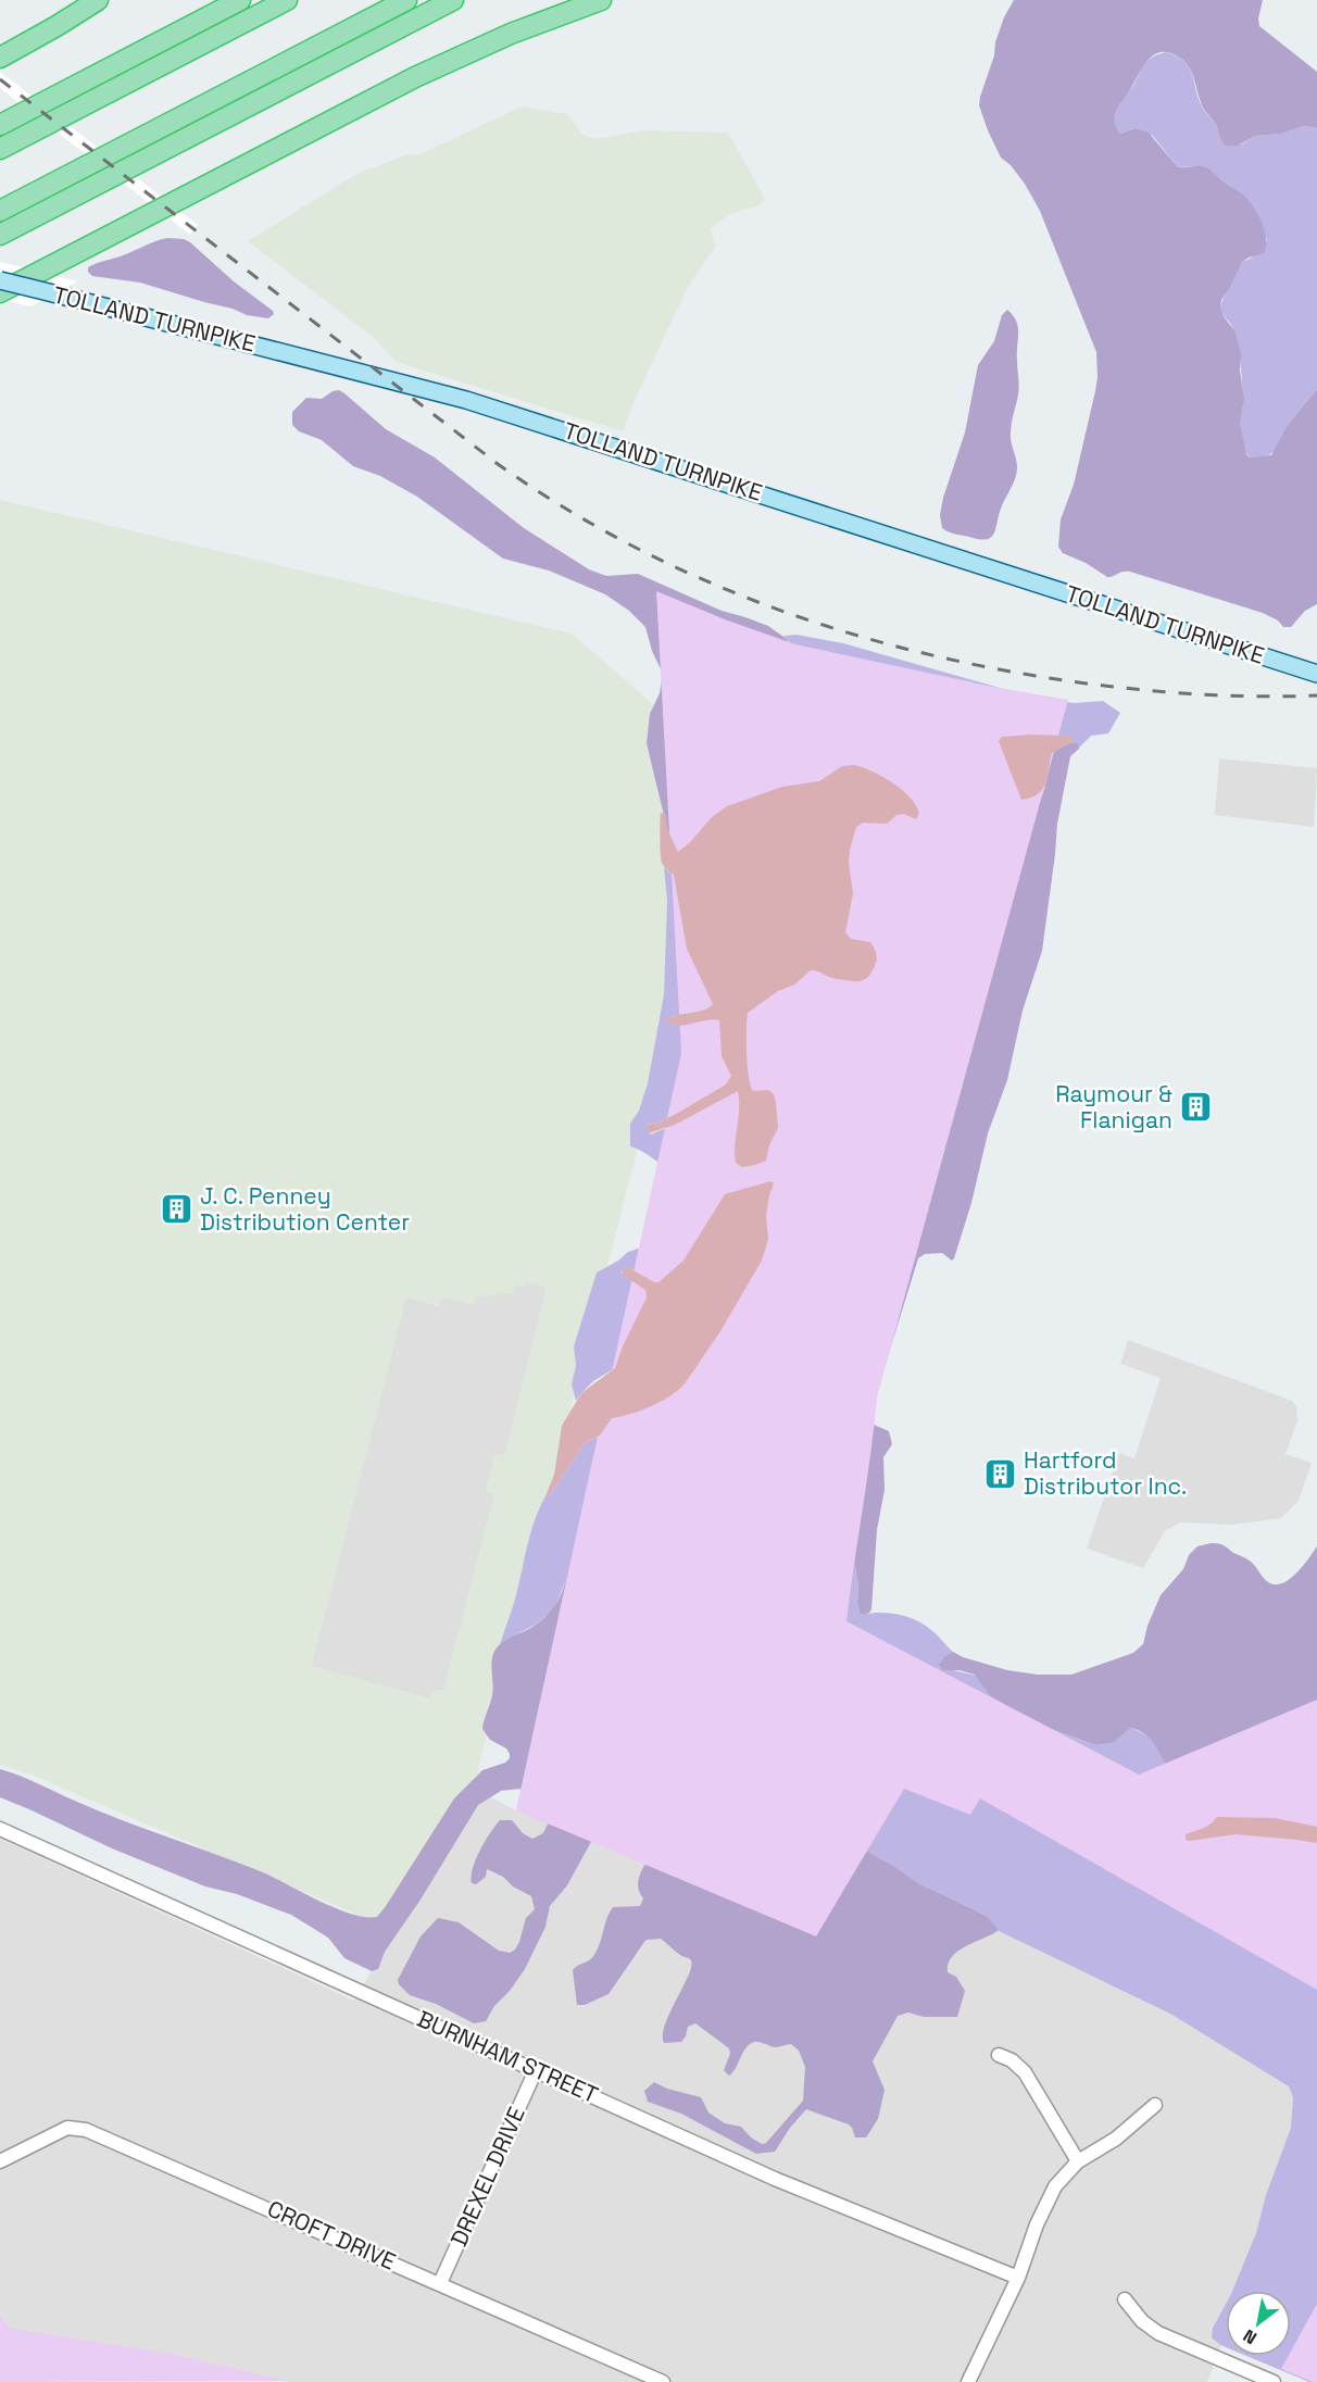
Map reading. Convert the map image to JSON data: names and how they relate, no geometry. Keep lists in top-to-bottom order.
{
  "streets": {
    "main road": ["TOLLAND TURNPIKE"],
    "street": ["BURNHAM STREET", "DREXEL DRIVE", "CROFT DRIVE"]
  },
  "crossings": [
    ["BURNHAM STREET", "DREXEL DRIVE"],
    ["DREXEL DRIVE", "CROFT DRIVE"]
  ],
  "places": {
    "building": ["Raymour & Flanigan", "J. C. Penney Distribution Center", "Hartford Distributor Inc."]
  },
  "north": "bottom left"
}
